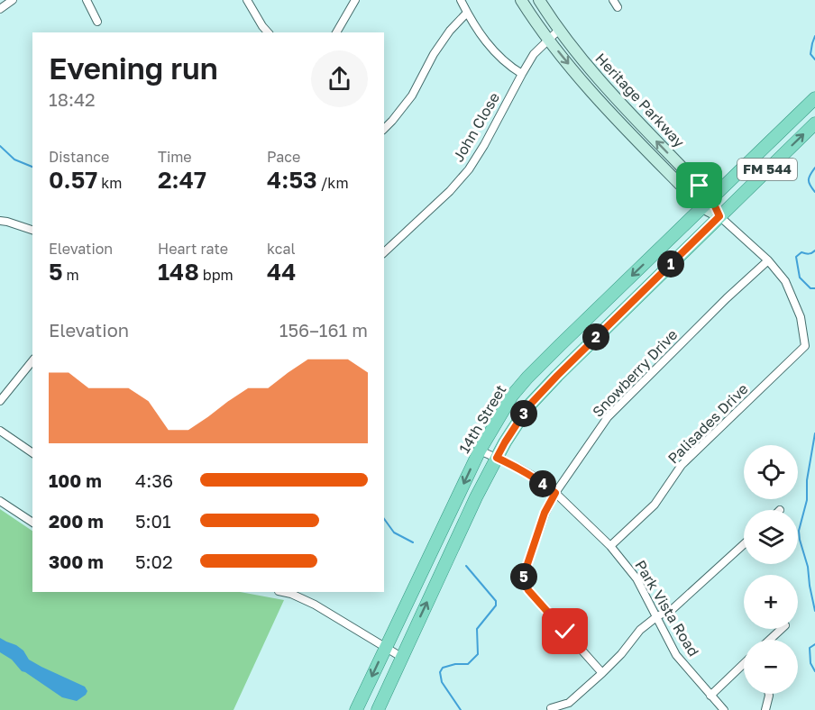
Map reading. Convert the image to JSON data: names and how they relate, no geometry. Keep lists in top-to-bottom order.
{
  "streets": {
    "main road": ["Heritage Parkway", "FM 544", "14th Street"],
    "street": [
      "John Close",
      "Snowberry Drive",
      "Palisades Drive",
      "Park Vista Road"
    ]
  },
  "crossings": [
    ["Heritage Parkway", "John Close"],
    ["Heritage Parkway", "FM 544"],
    ["Heritage Parkway", "14th Street"],
    ["FM 544", "14th Street"],
    ["Snowberry Drive", "Palisades Drive"],
    ["Snowberry Drive", "Park Vista Road"],
    ["14th Street", "Park Vista Road"],
    ["Palisades Drive", "Park Vista Road"]
  ],
  "page": {
    "heading": ["Evening run", "18:42"],
    "stats": [
      ["Distance", "0.57 km"],
      ["Time", "2:47"],
      ["Pace", "4:53 /km"],
      ["Elevation", "5 m"],
      ["Heart rate", "148 bpm"],
      ["kcal", "44"]
    ],
    "pins": [
      "1",
      "2",
      "3",
      "4",
      "5"
    ],
    "chart": ["Elevation", "156–161 m"],
    "map_buttons": ["+", "−"],
    "list": [
      {
        "name": "100 m",
        "note": "4:36"
      },
      {
        "name": "200 m",
        "note": "5:01"
      },
      {
        "name": "300 m",
        "note": "5:02"
      }
    ]
  }
}
